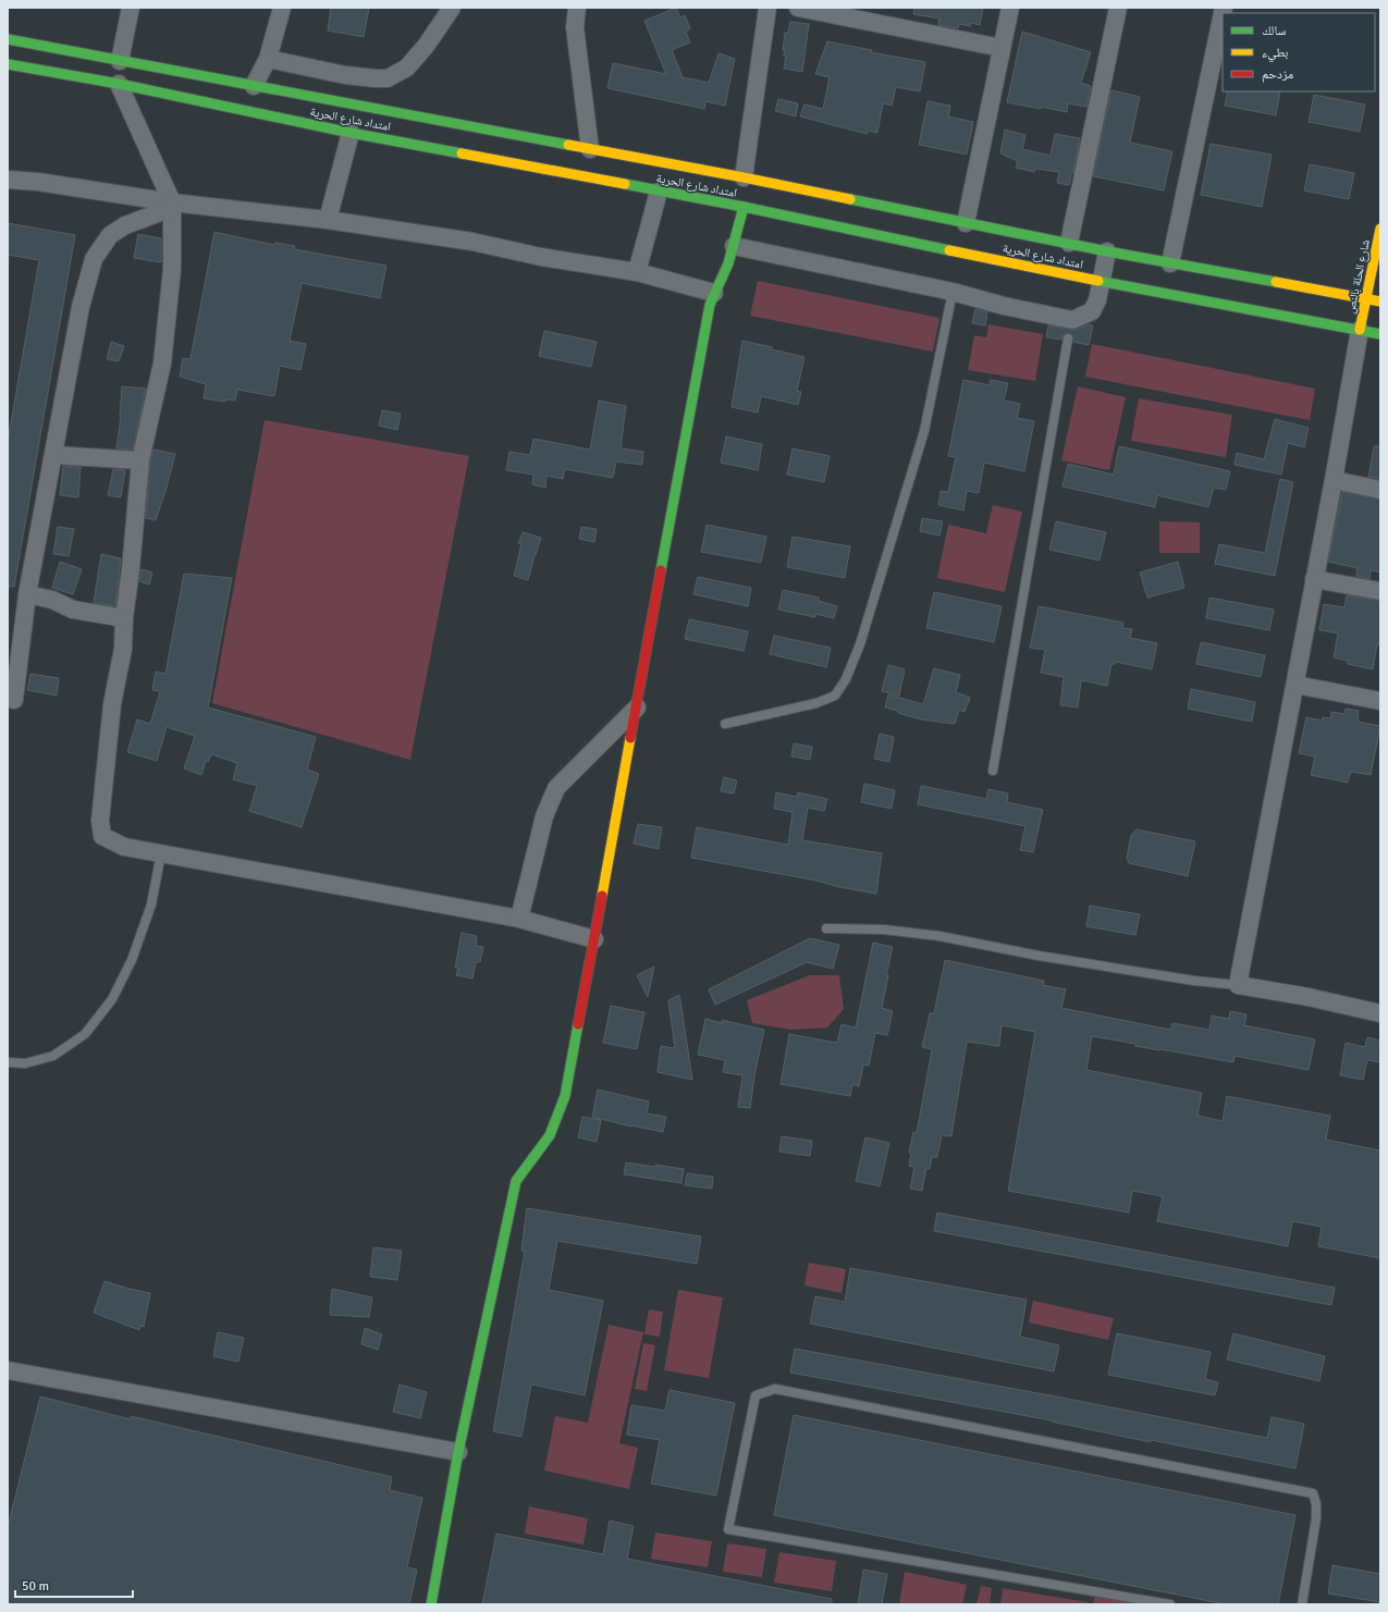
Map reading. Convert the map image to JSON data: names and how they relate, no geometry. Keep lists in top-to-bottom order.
{
  "streets": {
    "main road": ["امتداد شارع الحرية", "شارع الحلة بالنص"]
  },
  "crossings": [
    ["امتداد شارع الحرية", "شارع الحلة بالنص"]
  ],
  "legend": ["سالك", "بطيء", "مزدحم"],
  "scale_bar": "50 m"
}
